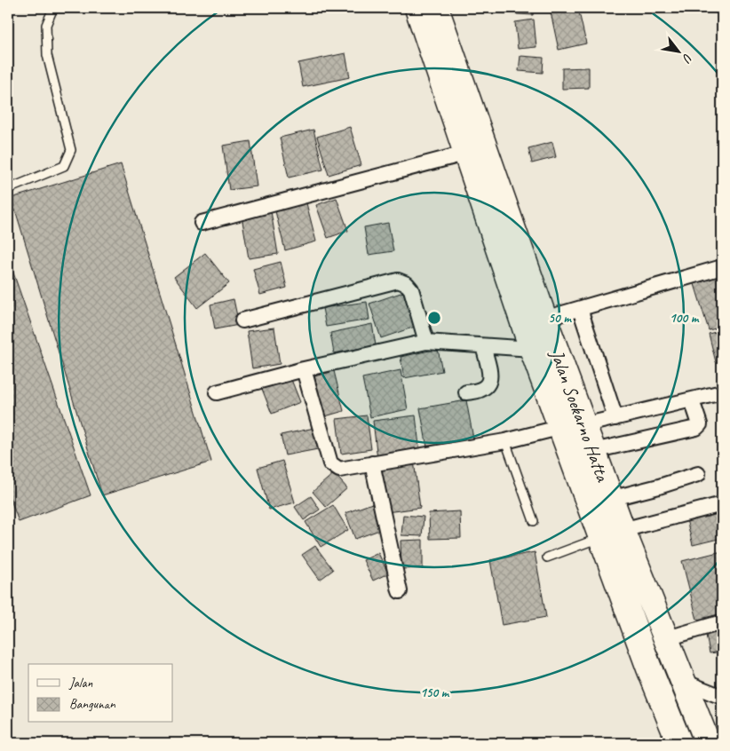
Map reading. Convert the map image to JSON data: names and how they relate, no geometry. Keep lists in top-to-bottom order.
{
  "streets": {
    "highway": ["Jalan Soekarno Hatta"]
  },
  "legend": ["Jalan", "Bangunan"],
  "north": "bottom right",
  "rings": ["50 m", "100 m", "150 m"]
}
